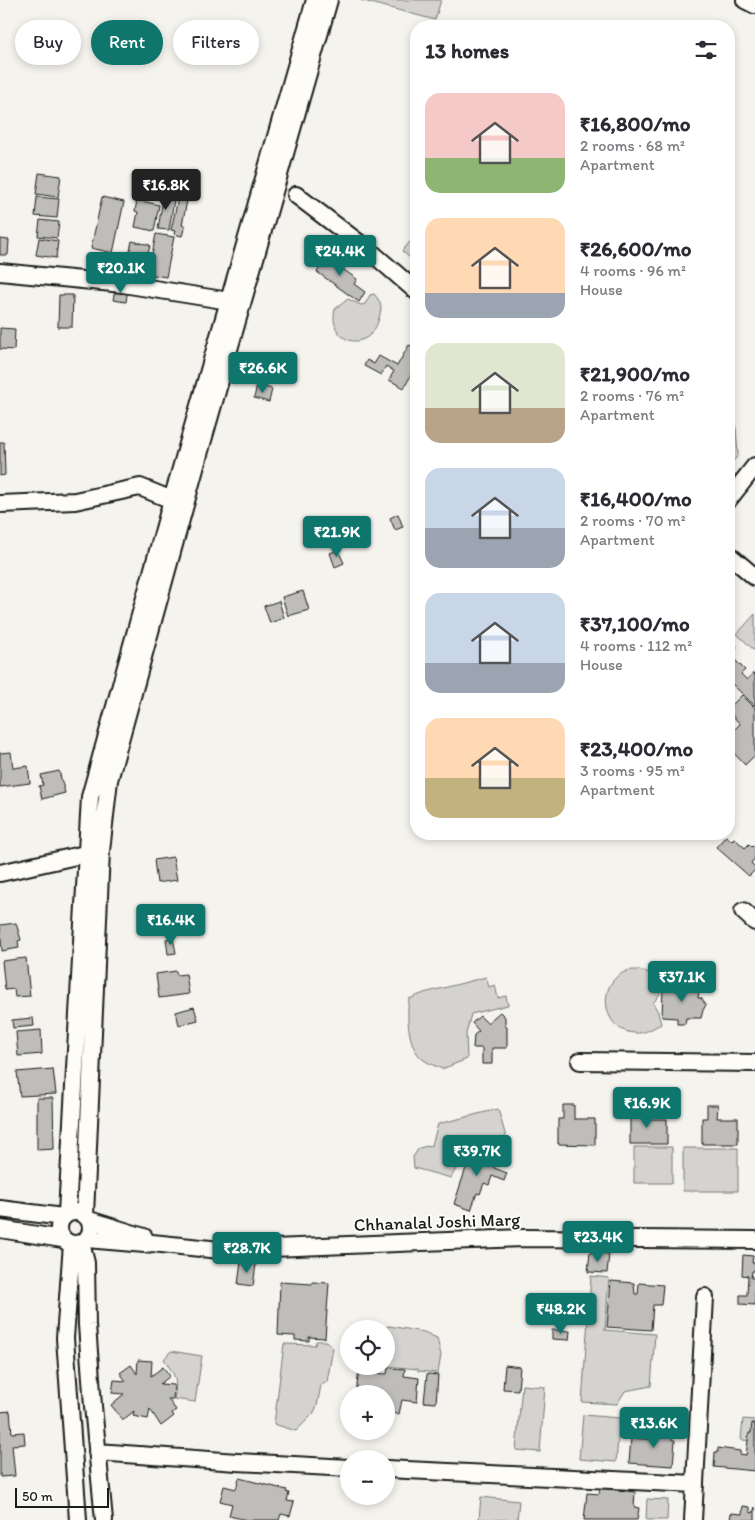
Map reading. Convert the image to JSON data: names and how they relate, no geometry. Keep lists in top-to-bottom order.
{
  "streets": {
    "street": ["Chhanalal Joshi Marg"]
  },
  "scale_bar": "50 m",
  "page": {
    "chip": ["Buy", "Rent", "Filters"],
    "heading": "13 homes",
    "list": [
      {
        "name": "₹16,800/mo",
        "note": "2 rooms · 68 m² · Apartment"
      },
      {
        "name": "₹26,600/mo",
        "note": "4 rooms · 96 m² · House"
      },
      {
        "name": "₹21,900/mo",
        "note": "2 rooms · 76 m² · Apartment"
      },
      {
        "name": "₹16,400/mo",
        "note": "2 rooms · 70 m² · Apartment"
      },
      {
        "name": "₹37,100/mo",
        "note": "4 rooms · 112 m² · House"
      },
      {
        "name": "₹23,400/mo",
        "note": "3 rooms · 95 m² · Apartment"
      }
    ],
    "price": [
      "₹16.8K",
      "₹24.4K",
      "₹20.1K",
      "₹26.6K",
      "₹21.9K",
      "₹16.4K",
      "₹37.1K",
      "₹16.9K",
      "₹39.7K",
      "₹23.4K",
      "₹28.7K",
      "₹48.2K",
      "₹13.6K"
    ],
    "map_buttons": ["+", "−"],
    "scale": "50 m"
  }
}
